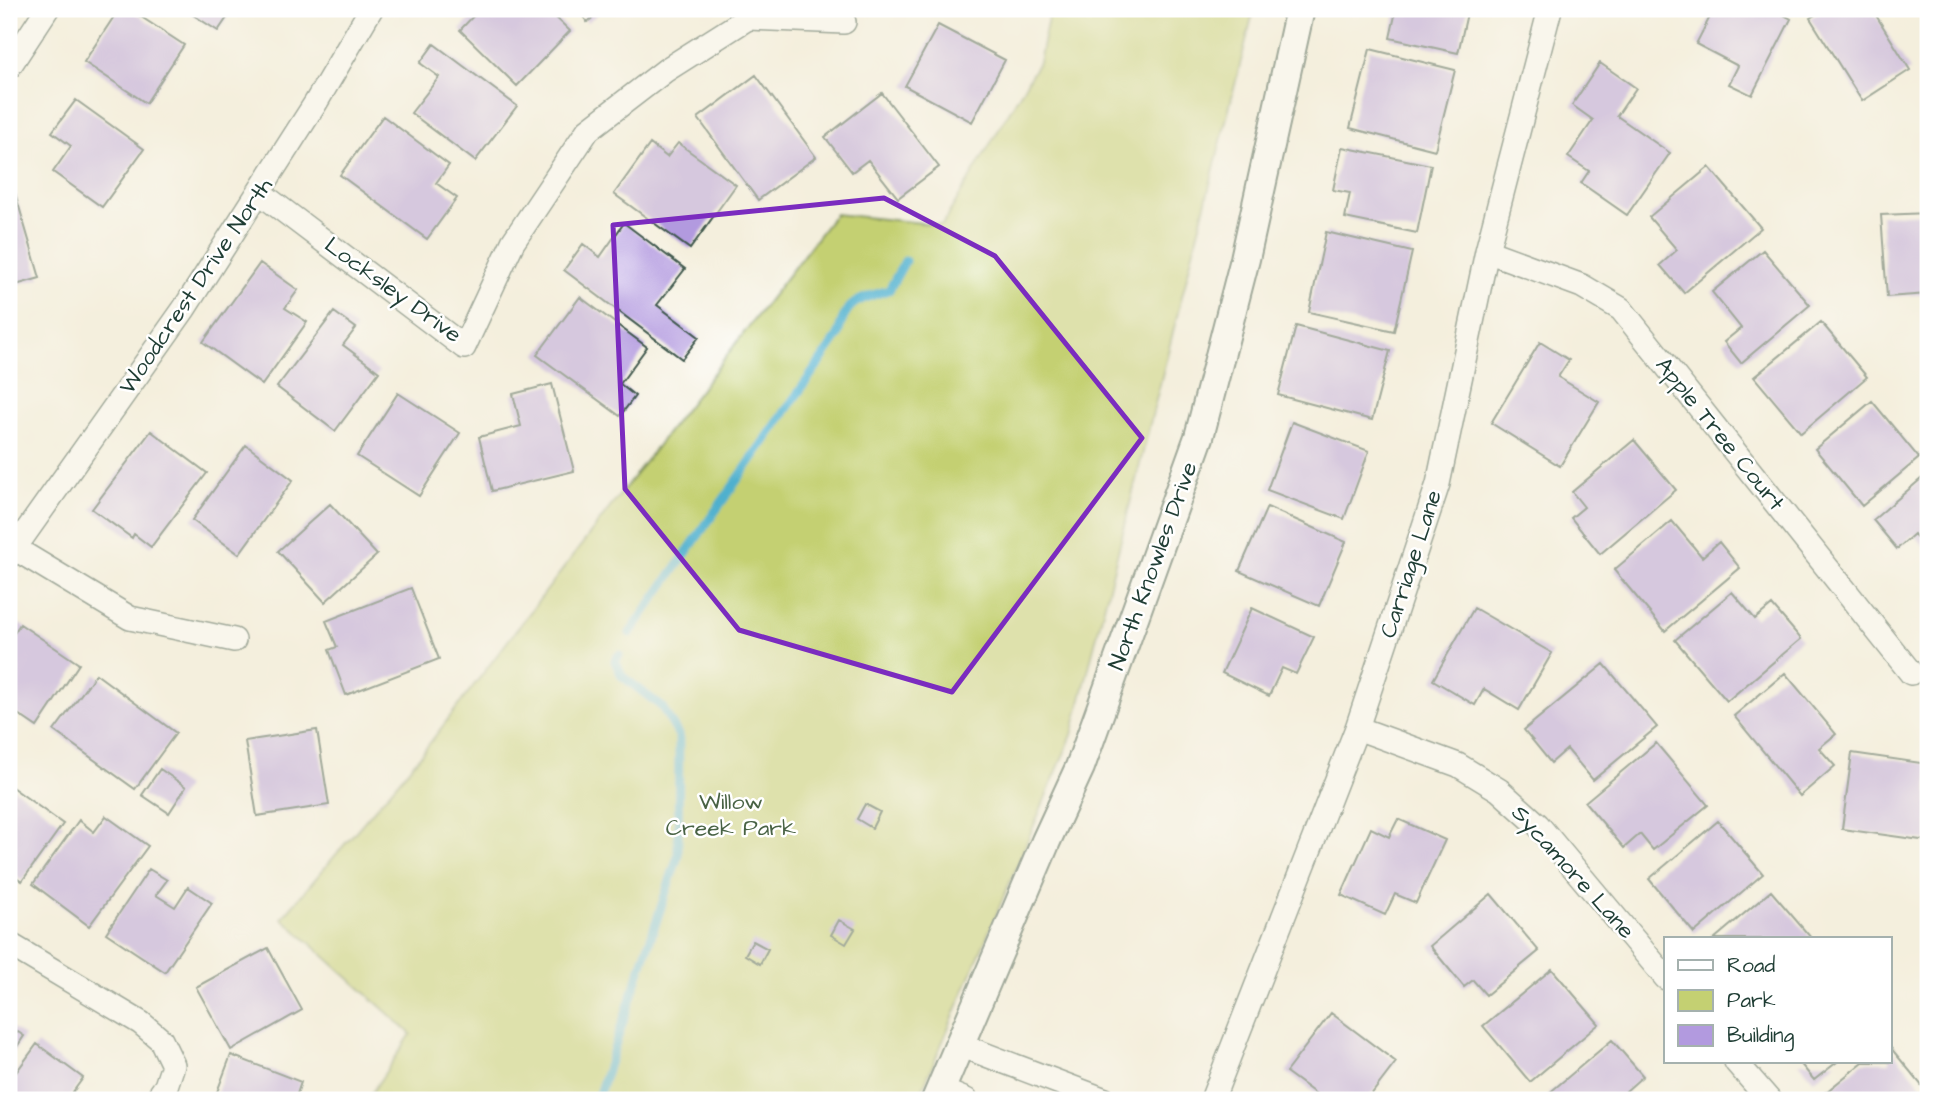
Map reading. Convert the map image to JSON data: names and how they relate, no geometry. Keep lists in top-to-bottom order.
{
  "streets": {
    "street": [
      "Woodcrest Drive North",
      "Locksley Drive",
      "Apple Tree Court",
      "Carriage Lane",
      "North Knowles Drive",
      "Sycamore Lane"
    ]
  },
  "crossings": [
    ["Woodcrest Drive North", "Locksley Drive"],
    ["Apple Tree Court", "Carriage Lane"],
    ["Carriage Lane", "Sycamore Lane"]
  ],
  "parks": ["Willow Creek Park"],
  "legend": ["Road", "Park", "Building"]
}
